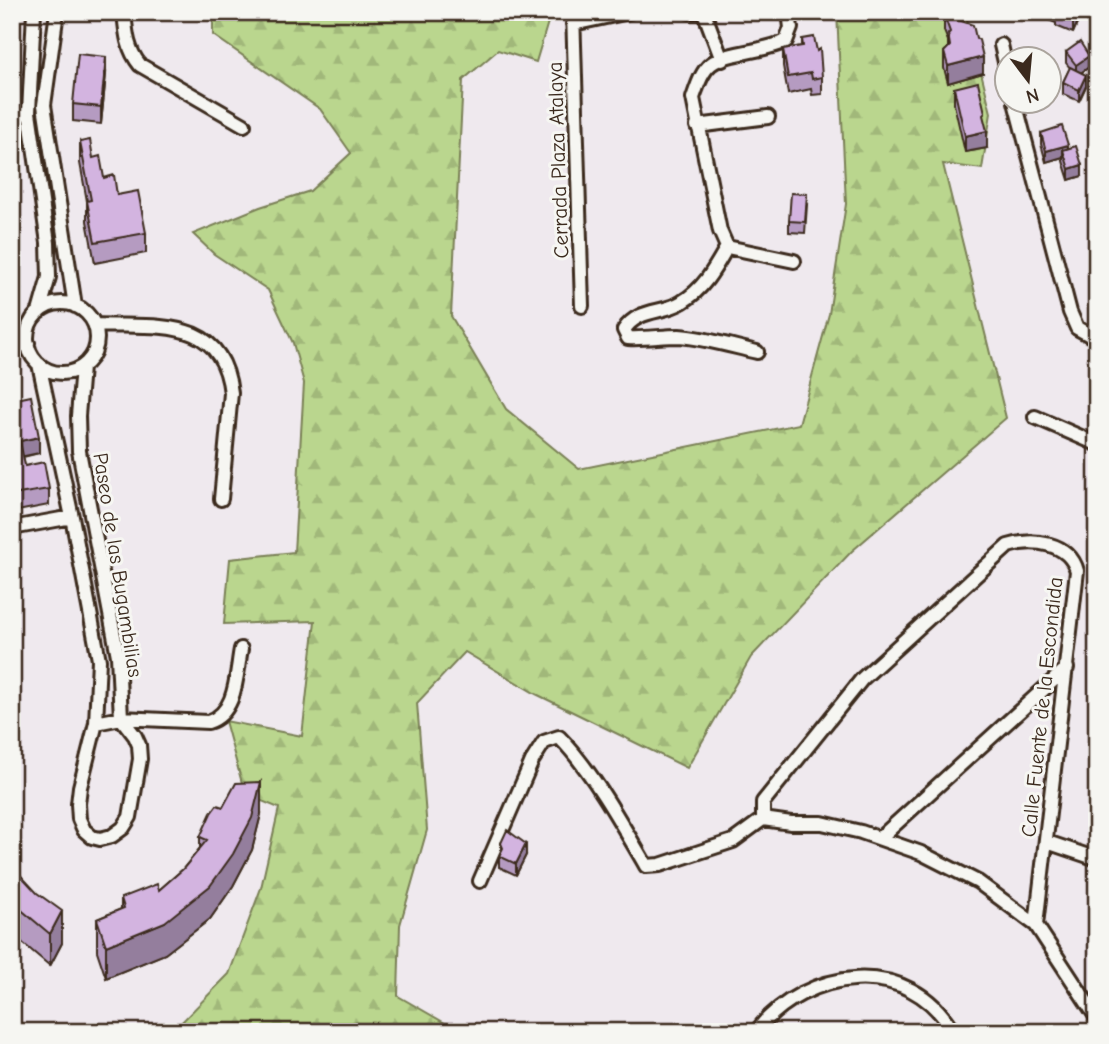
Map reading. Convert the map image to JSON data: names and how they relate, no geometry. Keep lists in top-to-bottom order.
{
  "streets": {
    "street": ["Cerrada Plaza Atalaya", "Paseo de las Bugambilias", "Calle Fuente de la Escondida"]
  },
  "north": "bottom"
}
